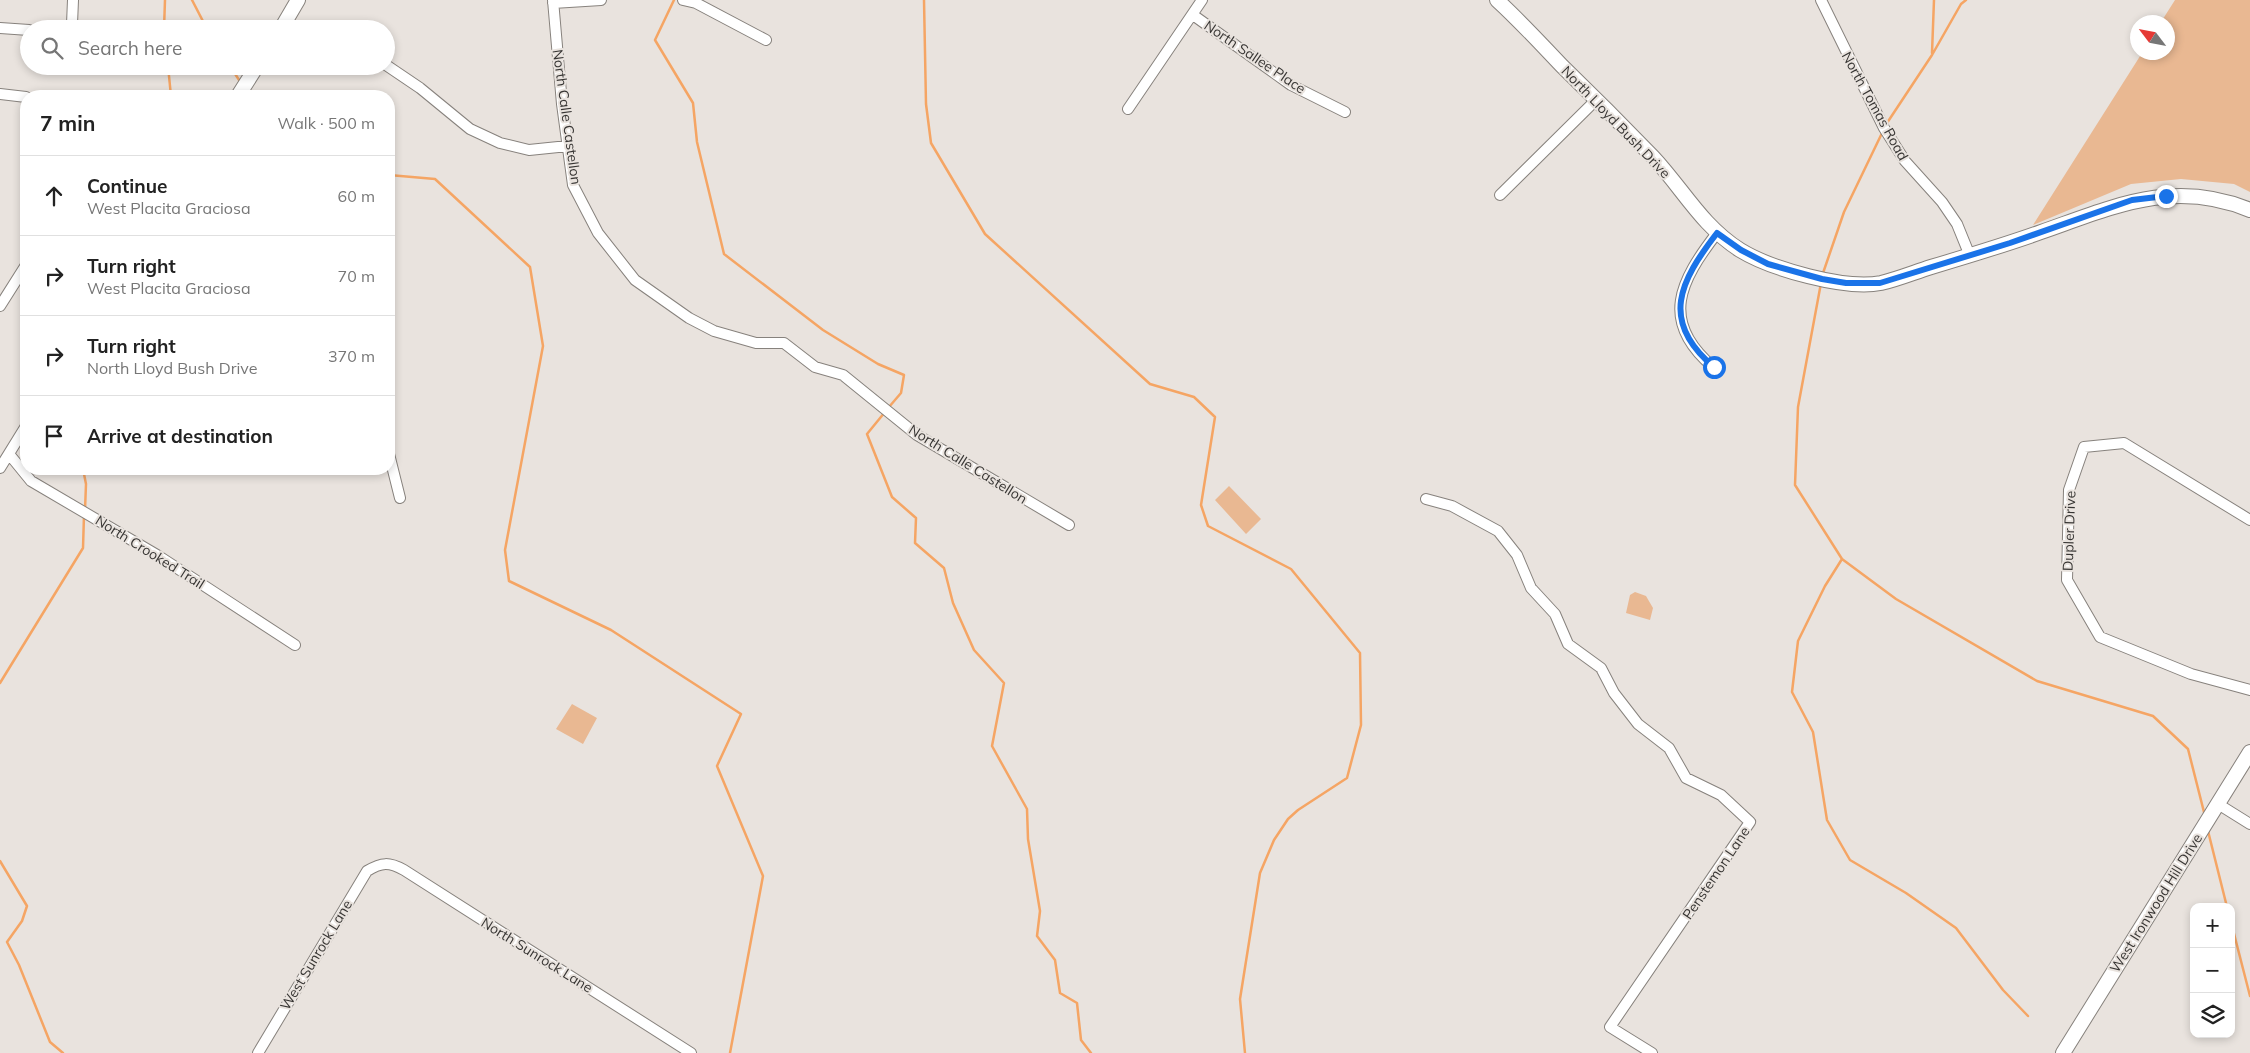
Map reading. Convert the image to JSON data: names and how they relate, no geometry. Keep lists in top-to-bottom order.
{
  "streets": {
    "street": [
      "North Sallee Place",
      "North Tomas Road",
      "North Calle Castellon",
      "North Lloyd Bush Drive",
      "Dupler Drive",
      "North Crooked Trail",
      "Penstemon Lane",
      "West Ironwood Hill Drive",
      "West Sunrock Lane",
      "North Sunrock Lane"
    ]
  },
  "crossings": [
    ["North Tomas Road", "North Lloyd Bush Drive"],
    ["West Sunrock Lane", "North Sunrock Lane"]
  ],
  "north": "top left",
  "page": {
    "search": "Search here",
    "heading": ["7 min", "Walk · 500 m"],
    "list": [
      ["Continue", "West Placita Graciosa", "60 m"],
      ["Turn right", "West Placita Graciosa", "70 m"],
      ["Turn right", "North Lloyd Bush Drive", "370 m"],
      "Arrive at destination"
    ],
    "map_buttons": ["+", "−"]
  }
}
